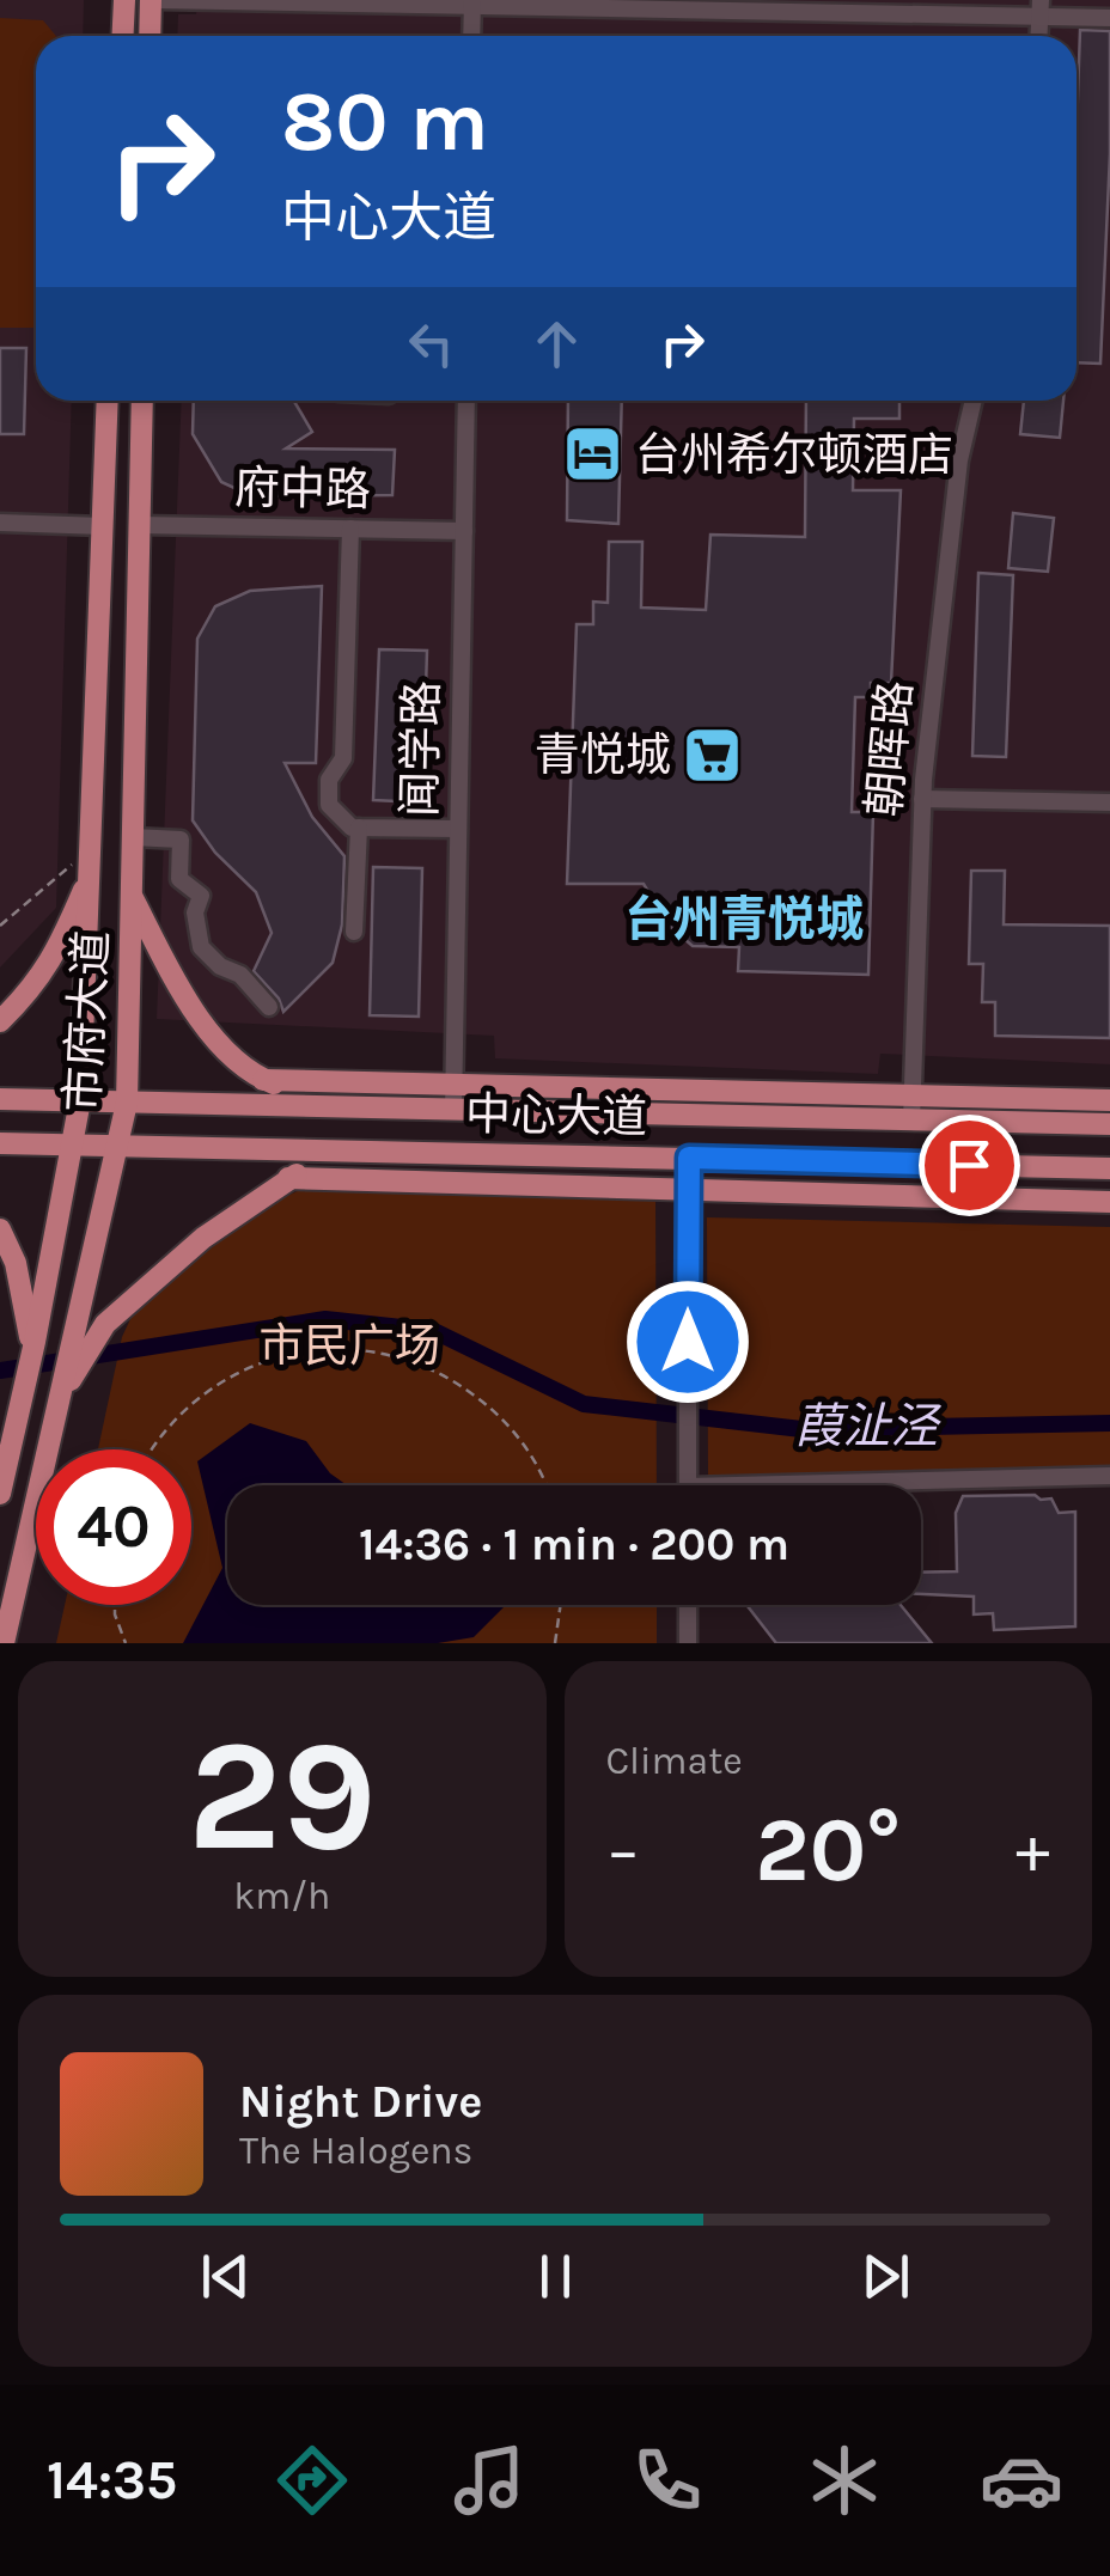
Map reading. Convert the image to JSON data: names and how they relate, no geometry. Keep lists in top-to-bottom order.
{
  "streets": {
    "main road": ["市府大道", "中心大道"],
    "street": ["府中路", "闻学路", "朝晖路"]
  },
  "crossings": [
    ["府中路", "闻学路"],
    ["府中路", "市府大道"],
    ["闻学路", "中心大道"],
    ["朝晖路", "中心大道"],
    ["市府大道", "中心大道"]
  ],
  "districts": ["台州青悦城"],
  "water": ["葭沚泾"],
  "parks": ["市民广场"],
  "places": {
    "hotel": ["台州希尔顿酒店"],
    "supermarket": ["青悦城"]
  },
  "page": {
    "turn": ["80 m", "中心大道"],
    "limit": "40",
    "trip": "14:36 · 1 min · 200 m",
    "tile": [
      ["29", "km/h"],
      "Climate"
    ],
    "heat": ["−", "20°", "+"],
    "song": ["Night Drive", "The Halogens"],
    "tabs": "14:35"
  }
}
